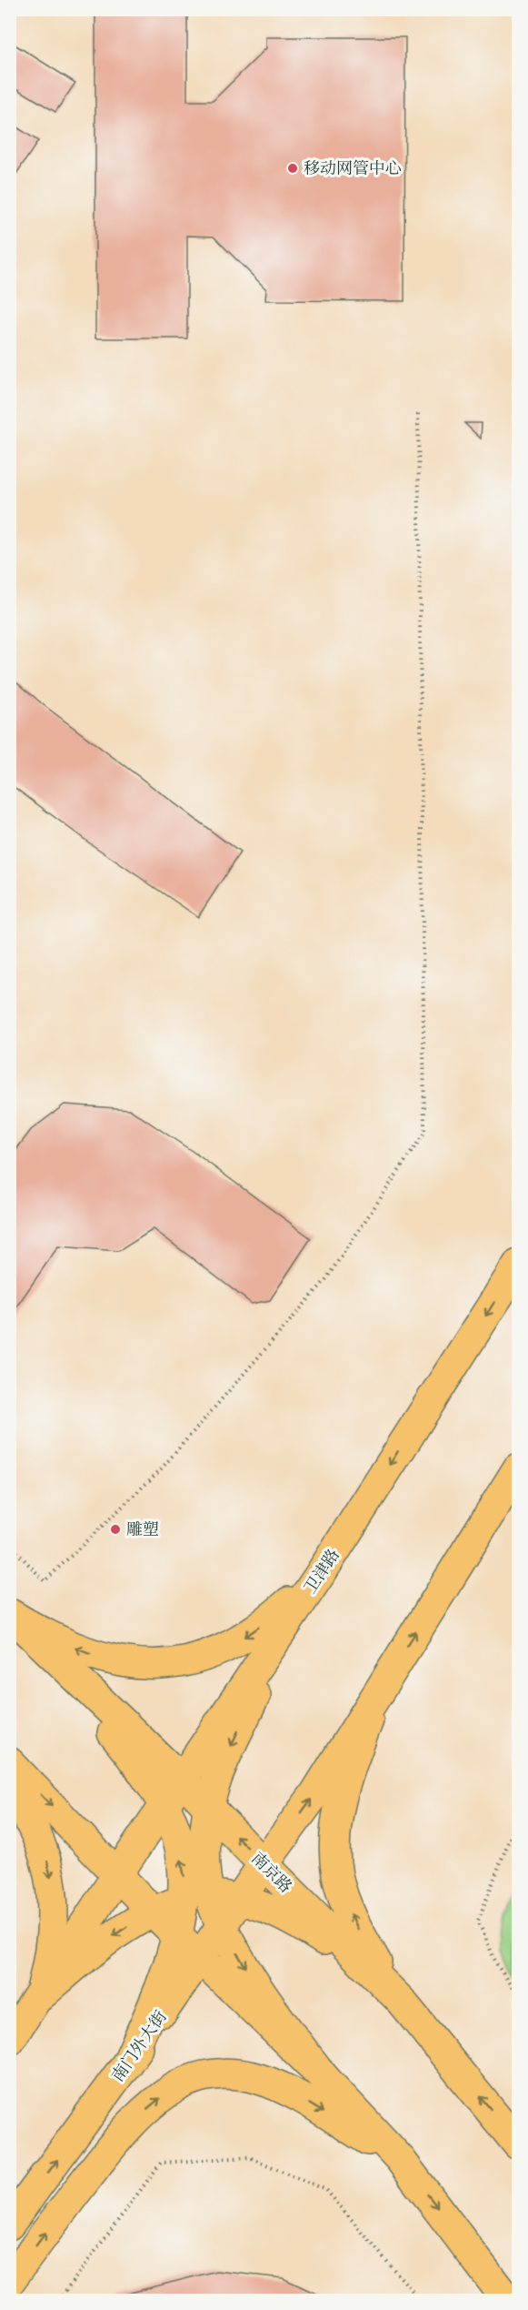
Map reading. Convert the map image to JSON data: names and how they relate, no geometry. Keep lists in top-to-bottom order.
{
  "streets": {
    "main road": ["卫津路", "南京路", "南门外大街"]
  },
  "crossings": [
    ["卫津路", "南京路"],
    ["南京路", "南门外大街"]
  ],
  "one_way": ["南门外大街"],
  "places": ["移动网管中心", "雕塑"]
}
